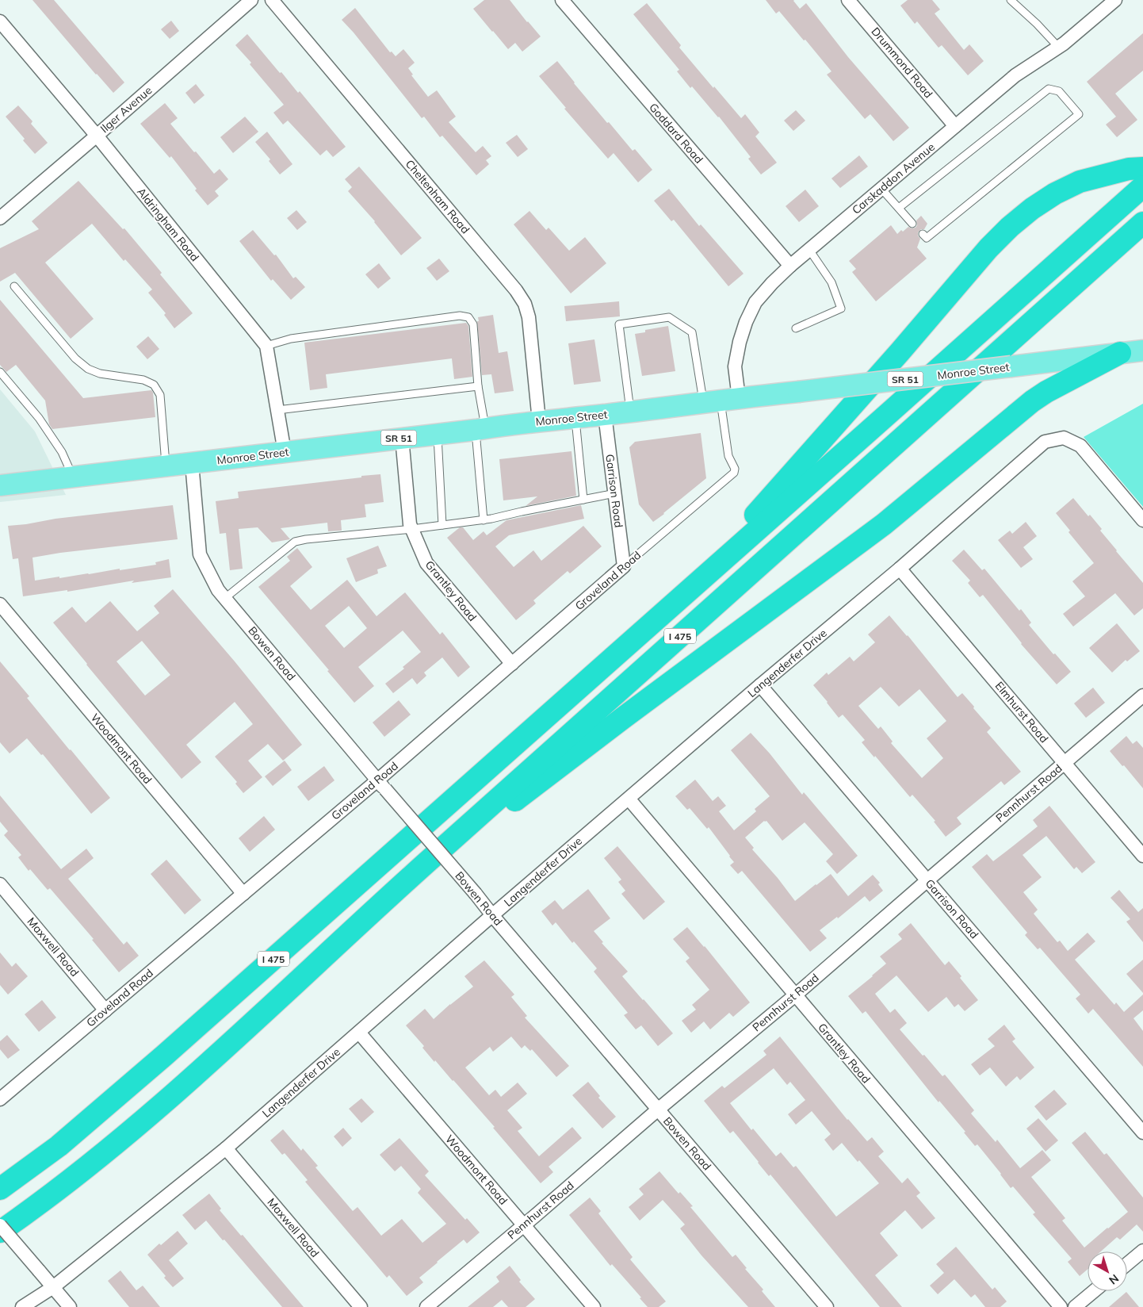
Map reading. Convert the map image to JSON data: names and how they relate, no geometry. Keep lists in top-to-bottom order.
{
  "streets": {
    "highway": ["I 475"],
    "main road": ["Monroe Street", "SR 51"],
    "street": [
      "Drummond Road",
      "Ilger Avenue",
      "Goddard Road",
      "Carskaddon Avenue",
      "Cheltenham Road",
      "Aldringham Road",
      "Garrison Road",
      "Groveland Road",
      "Grantley Road",
      "Bowen Road",
      "Langenderfer Drive",
      "Elmhurst Road",
      "Woodmont Road",
      "Pennhurst Road",
      "Maxwell Road"
    ]
  },
  "crossings": [
    ["Drummond Road", "Carskaddon Avenue"],
    ["Ilger Avenue", "Aldringham Road"],
    ["Goddard Road", "Carskaddon Avenue"],
    ["Carskaddon Avenue", "Monroe Street"],
    ["Carskaddon Avenue", "Groveland Road"],
    ["Cheltenham Road", "Monroe Street"],
    ["Aldringham Road", "Monroe Street"],
    ["Monroe Street", "Garrison Road"],
    ["Monroe Street", "Groveland Road"],
    ["Monroe Street", "Grantley Road"],
    ["Monroe Street", "Bowen Road"],
    ["Garrison Road", "Groveland Road"],
    ["Garrison Road", "Langenderfer Drive"],
    ["Garrison Road", "Pennhurst Road"],
    ["Groveland Road", "Grantley Road"],
    ["Groveland Road", "Bowen Road"],
    ["Groveland Road", "Woodmont Road"],
    ["Groveland Road", "Maxwell Road"],
    ["Grantley Road", "Langenderfer Drive"],
    ["Grantley Road", "Pennhurst Road"],
    ["Bowen Road", "Langenderfer Drive"],
    ["Bowen Road", "Pennhurst Road"],
    ["Langenderfer Drive", "Elmhurst Road"],
    ["Langenderfer Drive", "Woodmont Road"],
    ["Langenderfer Drive", "Maxwell Road"],
    ["Elmhurst Road", "Pennhurst Road"],
    ["Woodmont Road", "Pennhurst Road"]
  ],
  "north": "bottom right"
}
